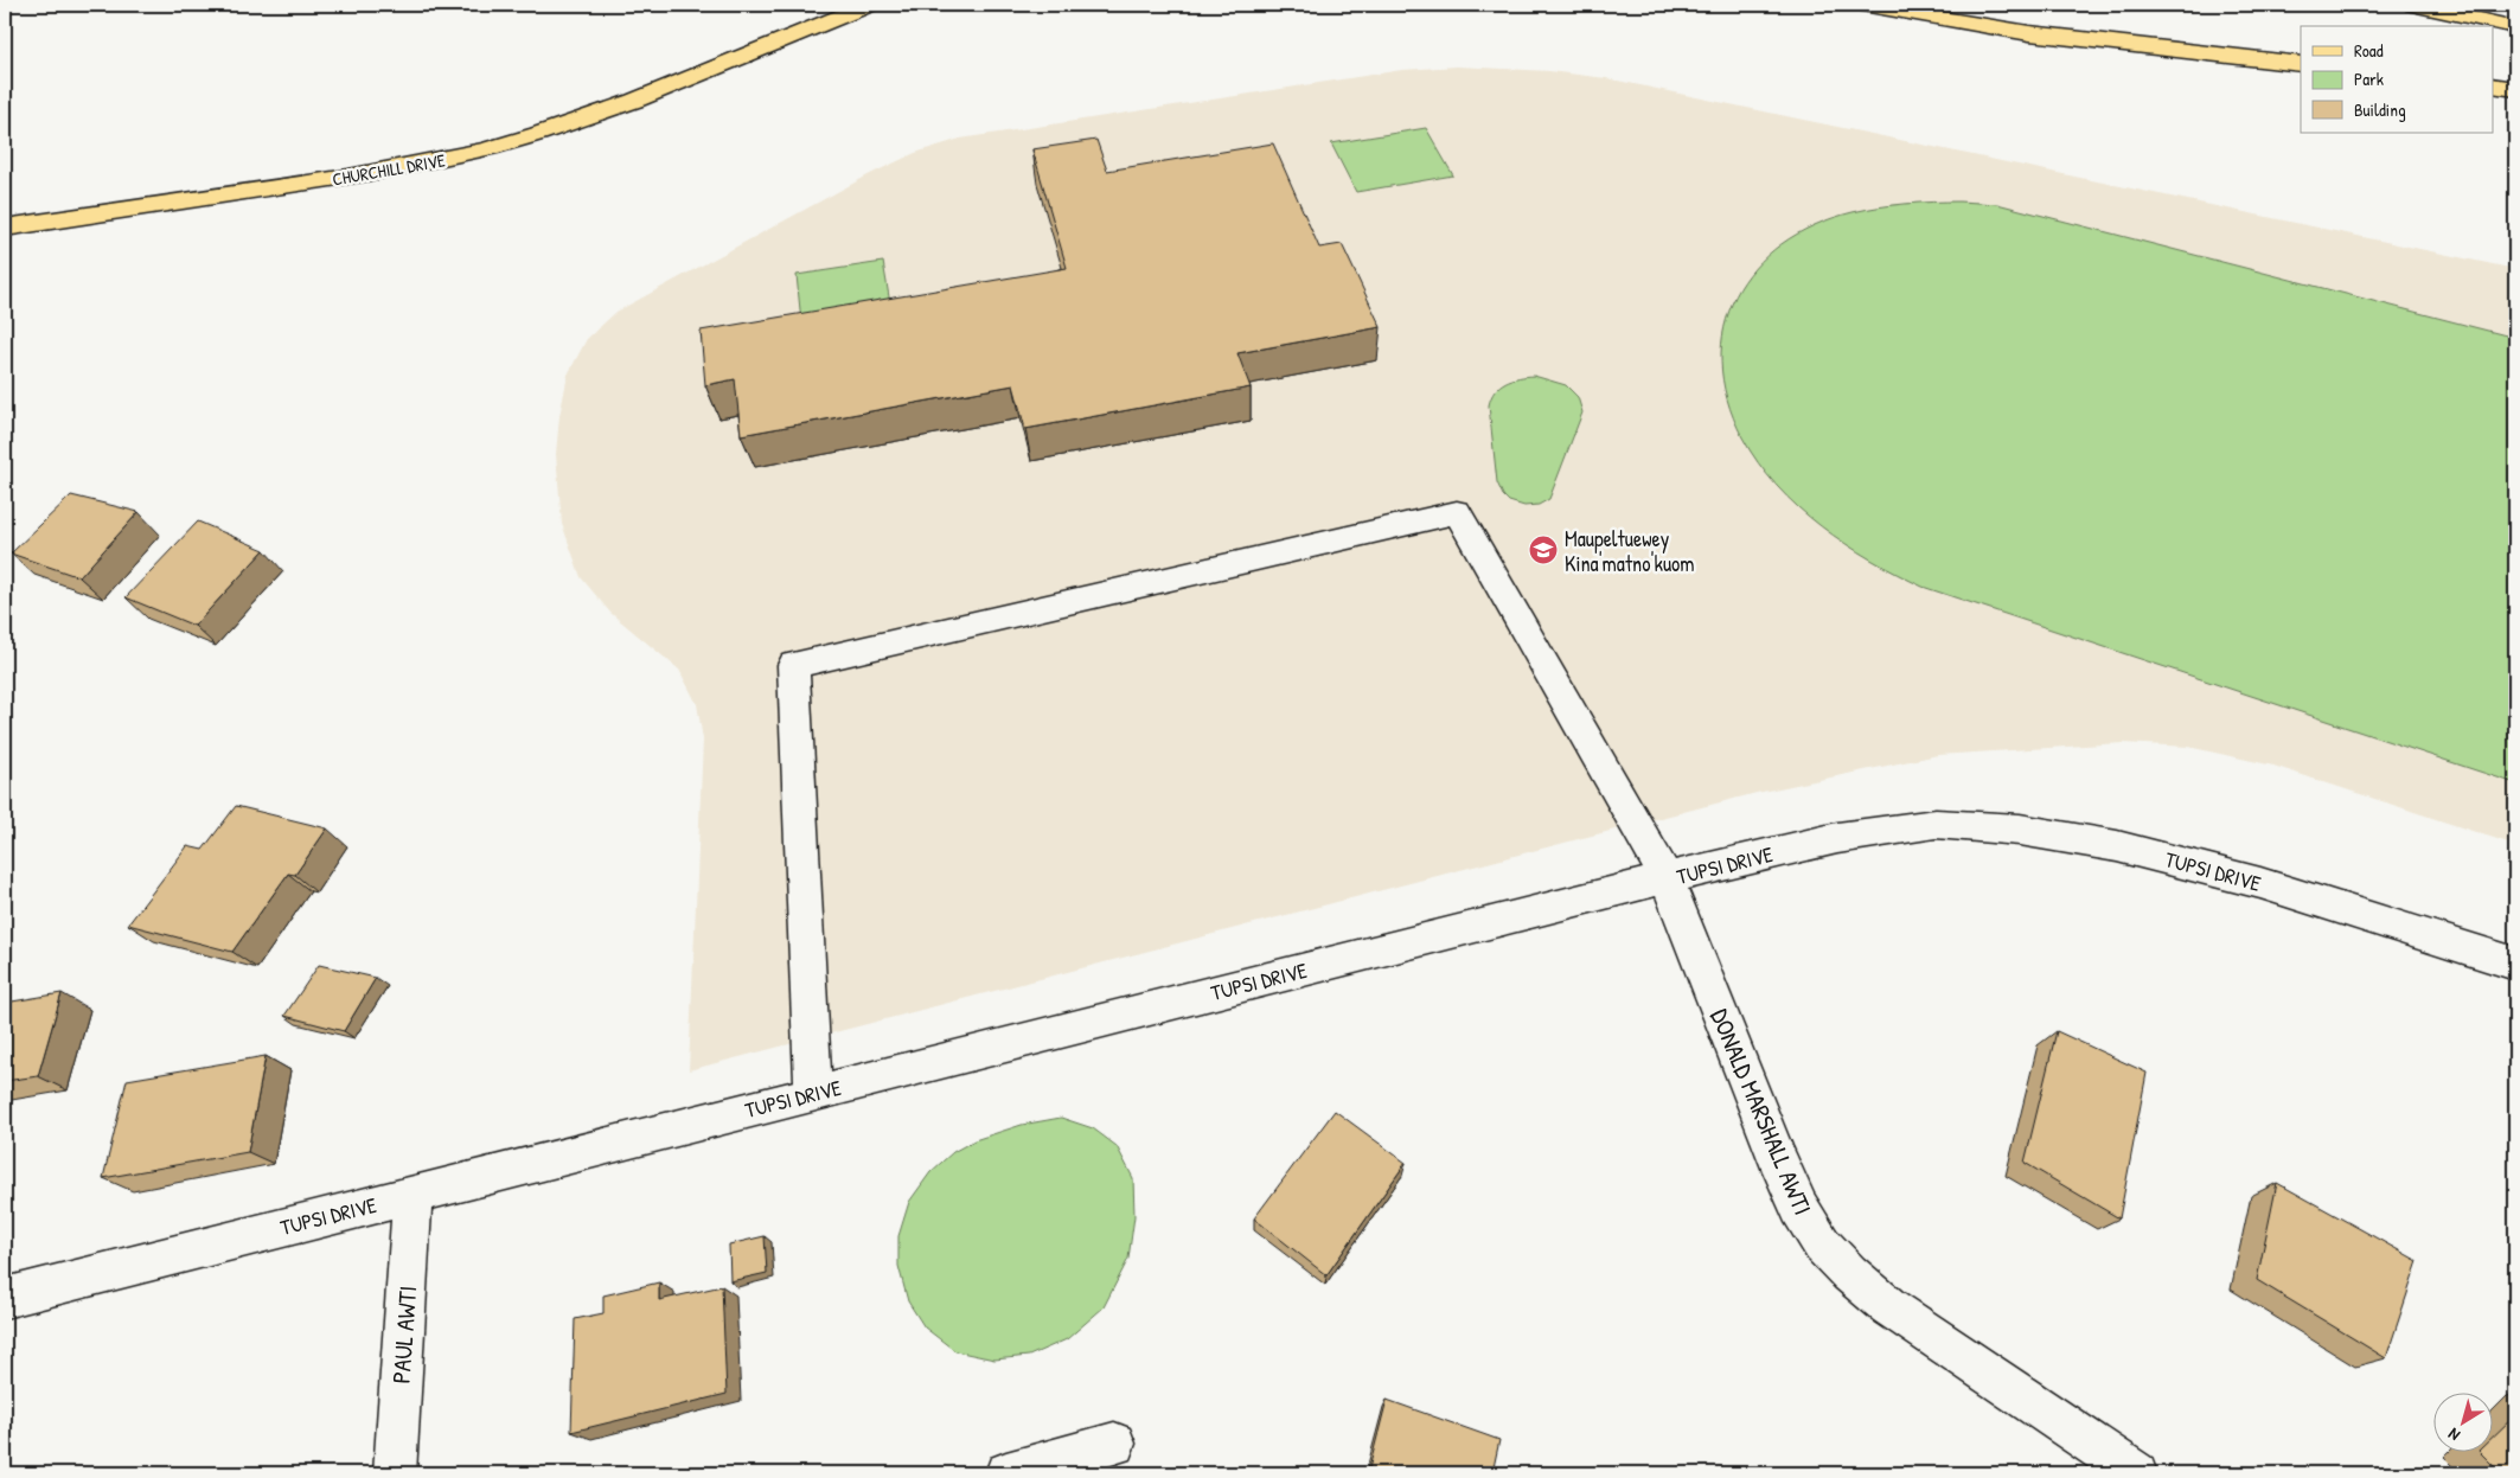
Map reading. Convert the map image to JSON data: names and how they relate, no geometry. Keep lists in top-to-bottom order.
{
  "streets": {
    "main road": ["CHURCHILL DRIVE"],
    "street": ["TUPSI DRIVE", "DONALD MARSHALL AWTI", "PAUL AWTI"]
  },
  "crossings": [
    ["TUPSI DRIVE", "DONALD MARSHALL AWTI"],
    ["TUPSI DRIVE", "PAUL AWTI"]
  ],
  "places": {
    "school or university": ["Maupeltuewey Kina'matno'kuom"]
  },
  "legend": ["Road", "Park", "Building"],
  "north": "bottom left"
}
